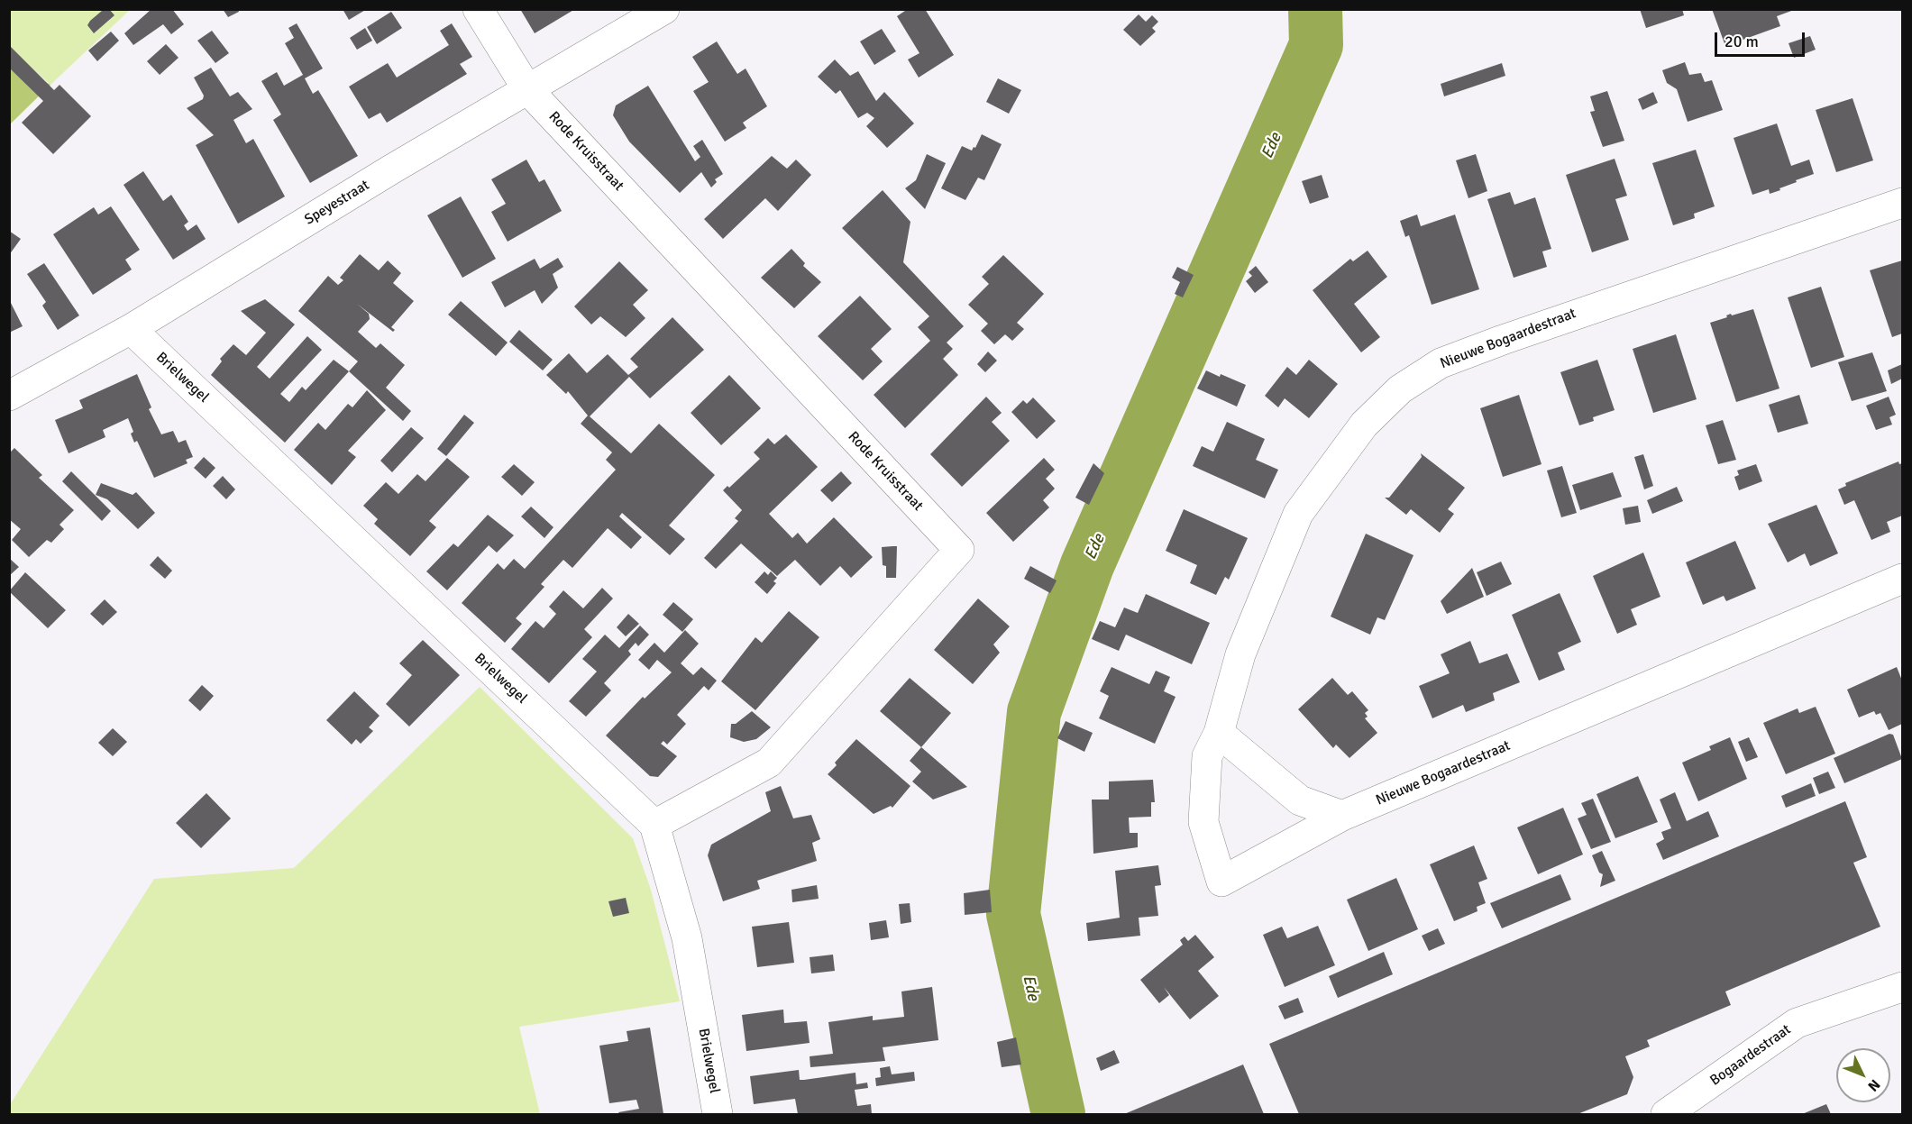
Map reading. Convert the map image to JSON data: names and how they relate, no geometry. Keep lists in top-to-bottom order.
{
  "streets": {
    "street": [
      "Rode Kruisstraat",
      "Speyestraat",
      "Nieuwe Bogaardestraat",
      "Brielwegel",
      "Bogaardestraat"
    ]
  },
  "crossings": [
    ["Rode Kruisstraat", "Speyestraat"],
    ["Rode Kruisstraat", "Brielwegel"],
    ["Speyestraat", "Brielwegel"]
  ],
  "water": ["Ede"],
  "scale_bar": "20 m",
  "north": "bottom right"
}
